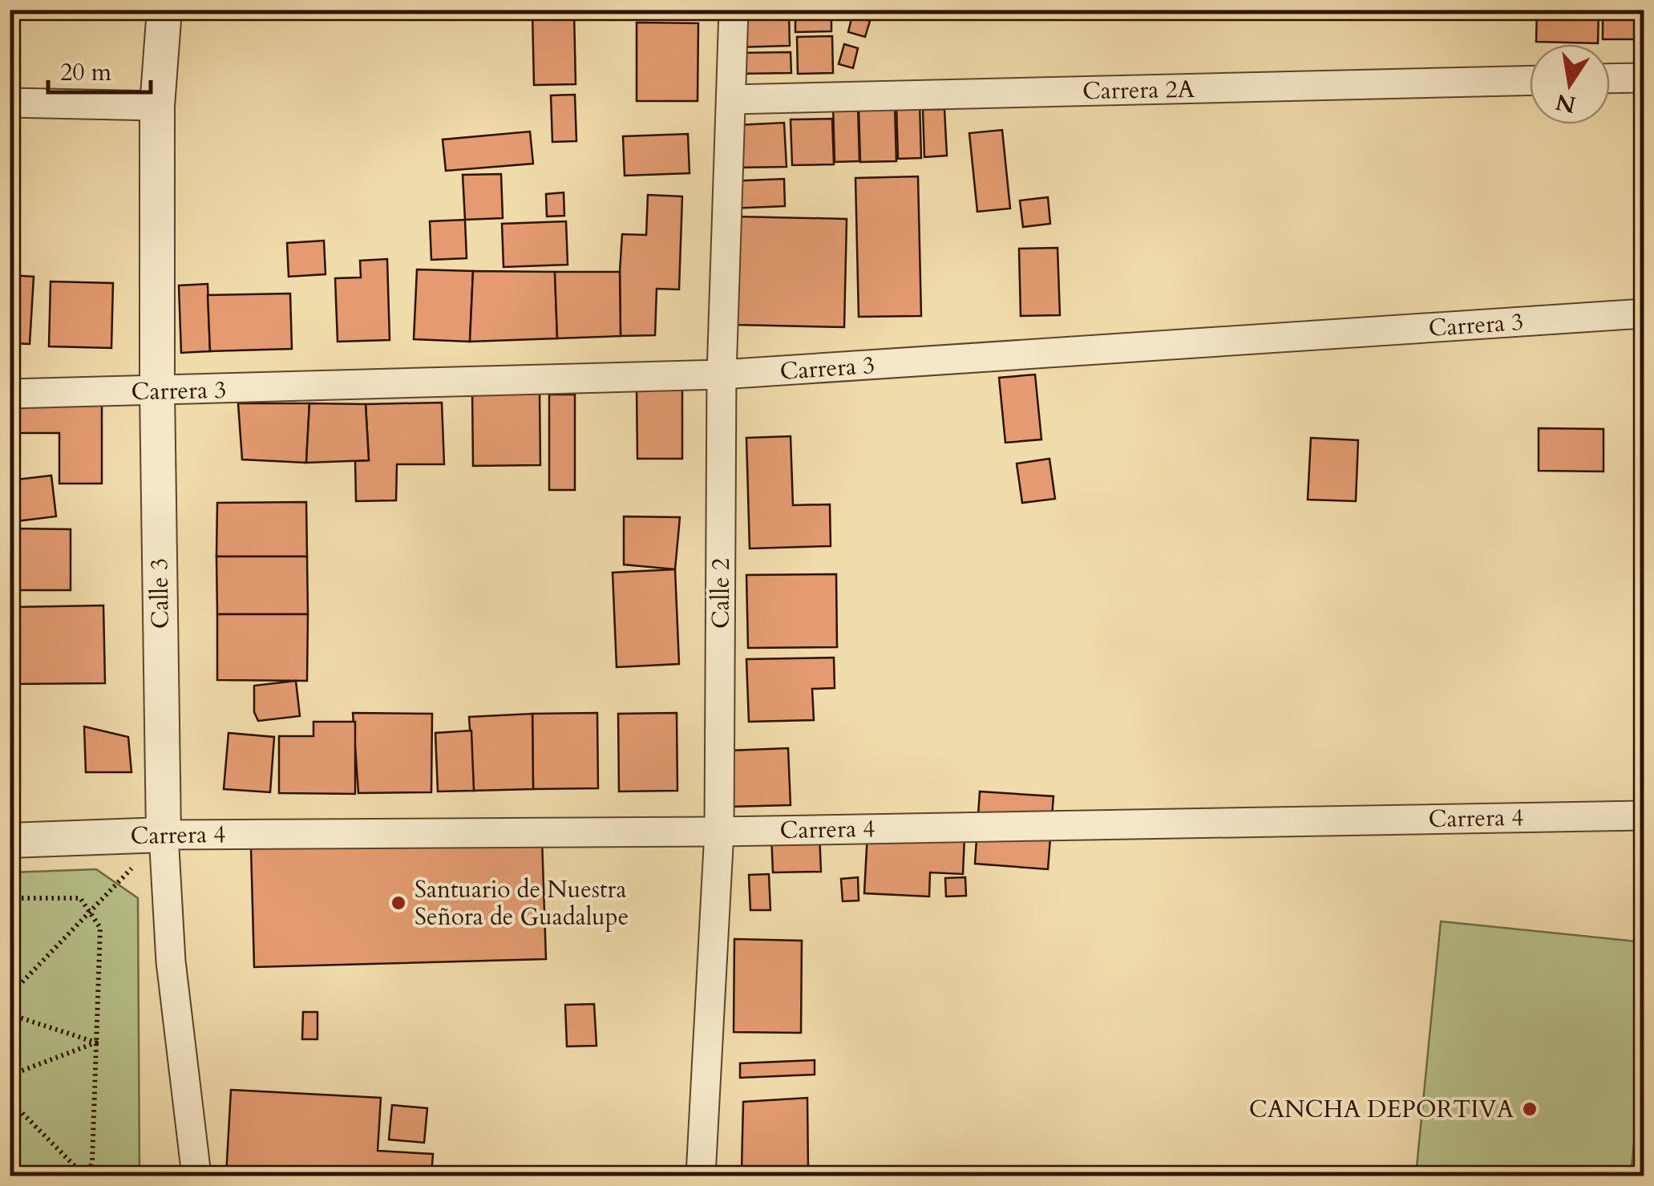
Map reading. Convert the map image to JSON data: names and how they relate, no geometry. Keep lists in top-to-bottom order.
{
  "streets": {
    "street": [
      "Carrera 2A",
      "Carrera 3",
      "Calle 3",
      "Calle 2",
      "Carrera 4"
    ]
  },
  "crossings": [
    ["Carrera 2A", "Calle 2"],
    ["Carrera 3", "Calle 3"],
    ["Carrera 3", "Calle 2"],
    ["Calle 3", "Carrera 4"],
    ["Calle 2", "Carrera 4"]
  ],
  "places": ["Santuario de Nuestra Señora de Guadalupe", "CANCHA DEPORTIVA"],
  "scale_bar": "20 m",
  "north": "bottom"
}
